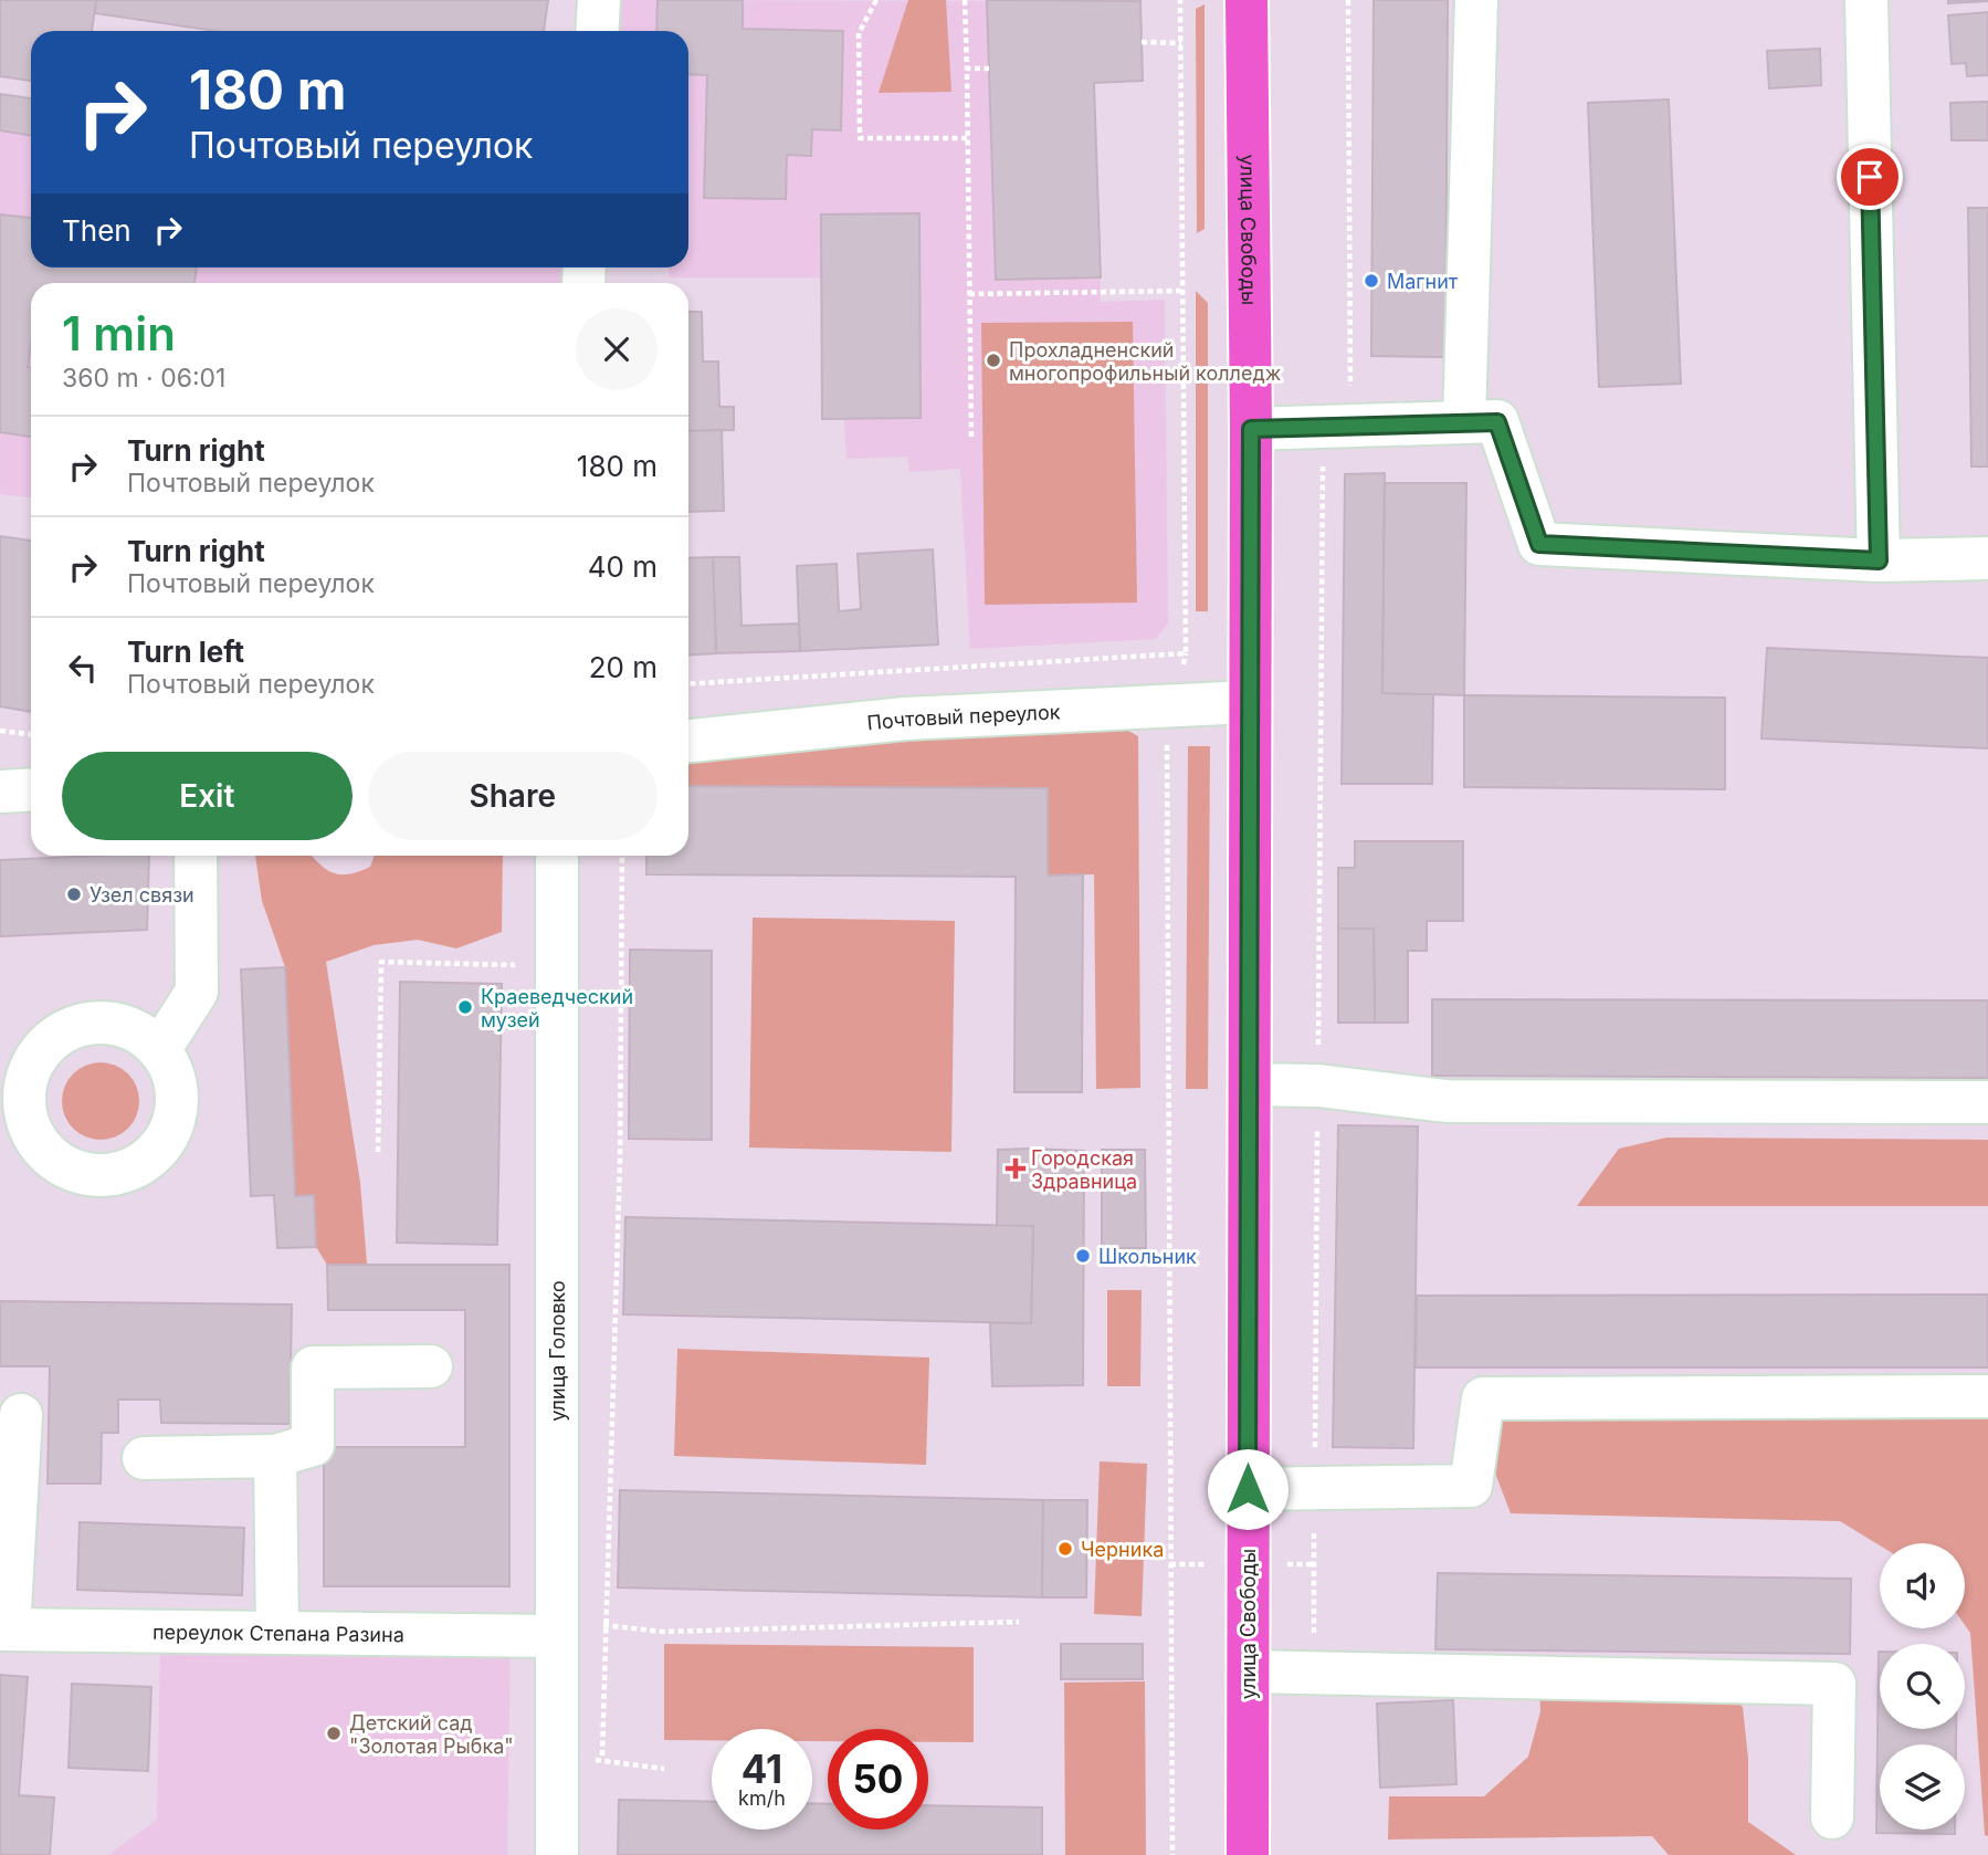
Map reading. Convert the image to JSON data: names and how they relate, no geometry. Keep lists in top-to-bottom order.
{
  "streets": {
    "main road": ["улица Свободы"],
    "street": ["Почтовый переулок", "улица Головко", "переулок Степана Разина"]
  },
  "crossings": [
    ["улица Свободы", "Почтовый переулок"],
    ["улица Головко", "переулок Степана Разина"]
  ],
  "places": {
    "other": [
      "Магнит",
      "Прохладненский многопрофильный колледж",
      "Узел связи",
      "Краеведческий музей",
      "Школьник",
      "Черника",
      "Детский сад \"Золотая Рыбка\""
    ],
    "health": ["Городская Здравница"]
  },
  "page": {
    "turn": ["180 m", "Почтовый переулок"],
    "then": "Then",
    "heading": ["1 min", "360 m · 06:01"],
    "list": [
      {
        "name": "Turn right",
        "note": "Почтовый переулок",
        "value": "180 m"
      },
      {
        "name": "Turn right",
        "note": "Почтовый переулок",
        "value": "40 m"
      },
      {
        "name": "Turn left",
        "note": "Почтовый переулок",
        "value": "20 m"
      }
    ],
    "buttons": ["Exit", "Share"],
    "speed": "41 km/h",
    "limit": "50"
  }
}
